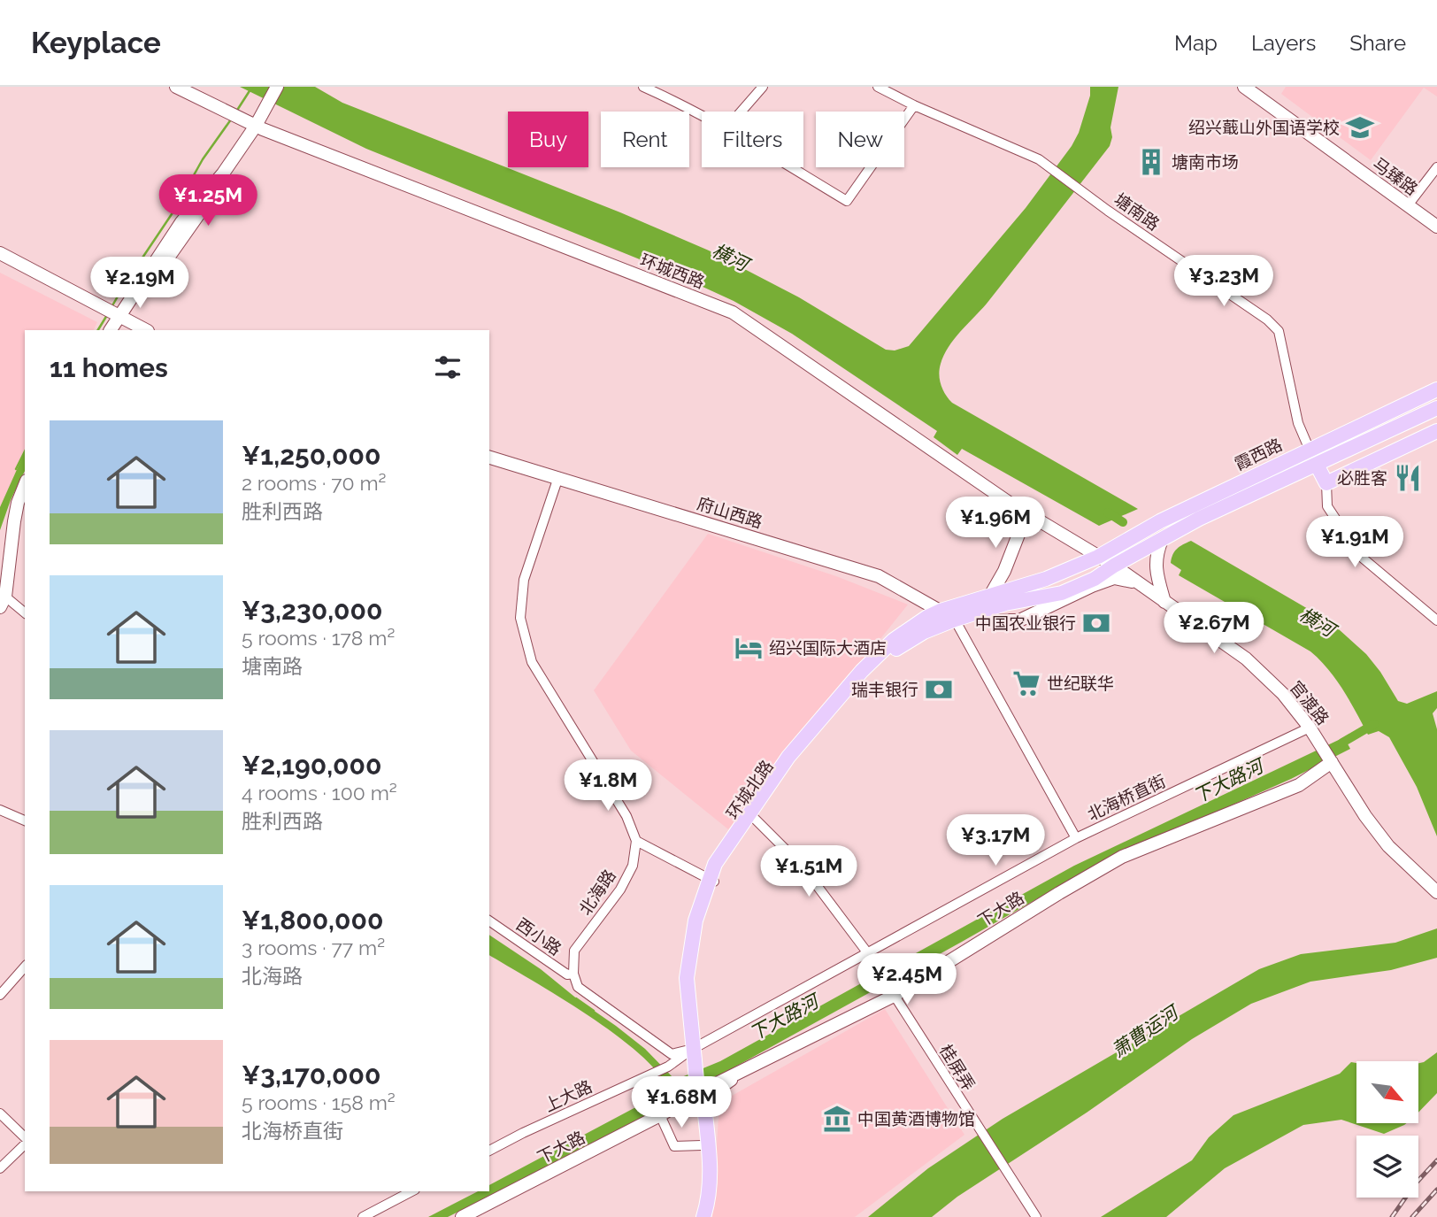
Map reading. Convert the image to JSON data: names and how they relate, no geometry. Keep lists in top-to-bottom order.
{
  "streets": {
    "main road": ["霞西路", "环城北路"],
    "street": [
      "马臻路",
      "塘南路",
      "环城西路",
      "府山西路",
      "官渡路",
      "北海桥直街",
      "北海路",
      "下大路",
      "西小路",
      "桂屏弄",
      "上大路"
    ]
  },
  "crossings": [
    ["塘南路", "霞西路"],
    ["环城西路", "霞西路"],
    ["环城西路", "官渡路"],
    ["环城西路", "环城北路"],
    ["霞西路", "官渡路"],
    ["霞西路", "环城北路"],
    ["府山西路", "环城北路"],
    ["官渡路", "环城北路"],
    ["官渡路", "北海桥直街"],
    ["官渡路", "下大路"],
    ["环城北路", "北海桥直街"],
    ["环城北路", "桂屏弄"],
    ["环城北路", "上大路"],
    ["北海桥直街", "桂屏弄"],
    ["北海桥直街", "上大路"],
    ["北海路", "西小路"],
    ["下大路", "桂屏弄"]
  ],
  "water": ["横河", "下大路河", "萧曹运河"],
  "places": {
    "school or university": ["绍兴蕺山外国语学校"],
    "building": ["塘南市场"],
    "restaurant": ["必胜客"],
    "bank": ["中国农业银行", "瑞丰银行"],
    "hotel": ["绍兴国际大酒店"],
    "supermarket": ["世纪联华"],
    "museum": ["中国黄酒博物馆"]
  },
  "north": "bottom right",
  "page": {
    "header": "Keyplace",
    "nav": ["Map", "Layers", "Share"],
    "chip": [
      "Buy",
      "Rent",
      "Filters",
      "New"
    ],
    "price": [
      "¥1.25M",
      "¥3.23M",
      "¥2.19M",
      "¥1.96M",
      "¥1.91M",
      "¥2.67M",
      "¥1.8M",
      "¥3.17M",
      "¥1.51M",
      "¥2.45M",
      "¥1.68M"
    ],
    "heading": "11 homes",
    "list": [
      {
        "name": "¥1,250,000",
        "note": "2 rooms · 70 m² · 胜利西路"
      },
      {
        "name": "¥3,230,000",
        "note": "5 rooms · 178 m² · 塘南路"
      },
      {
        "name": "¥2,190,000",
        "note": "4 rooms · 100 m² · 胜利西路"
      },
      {
        "name": "¥1,800,000",
        "note": "3 rooms · 77 m² · 北海路"
      },
      {
        "name": "¥3,170,000",
        "note": "5 rooms · 158 m² · 北海桥直街"
      }
    ]
  }
}
